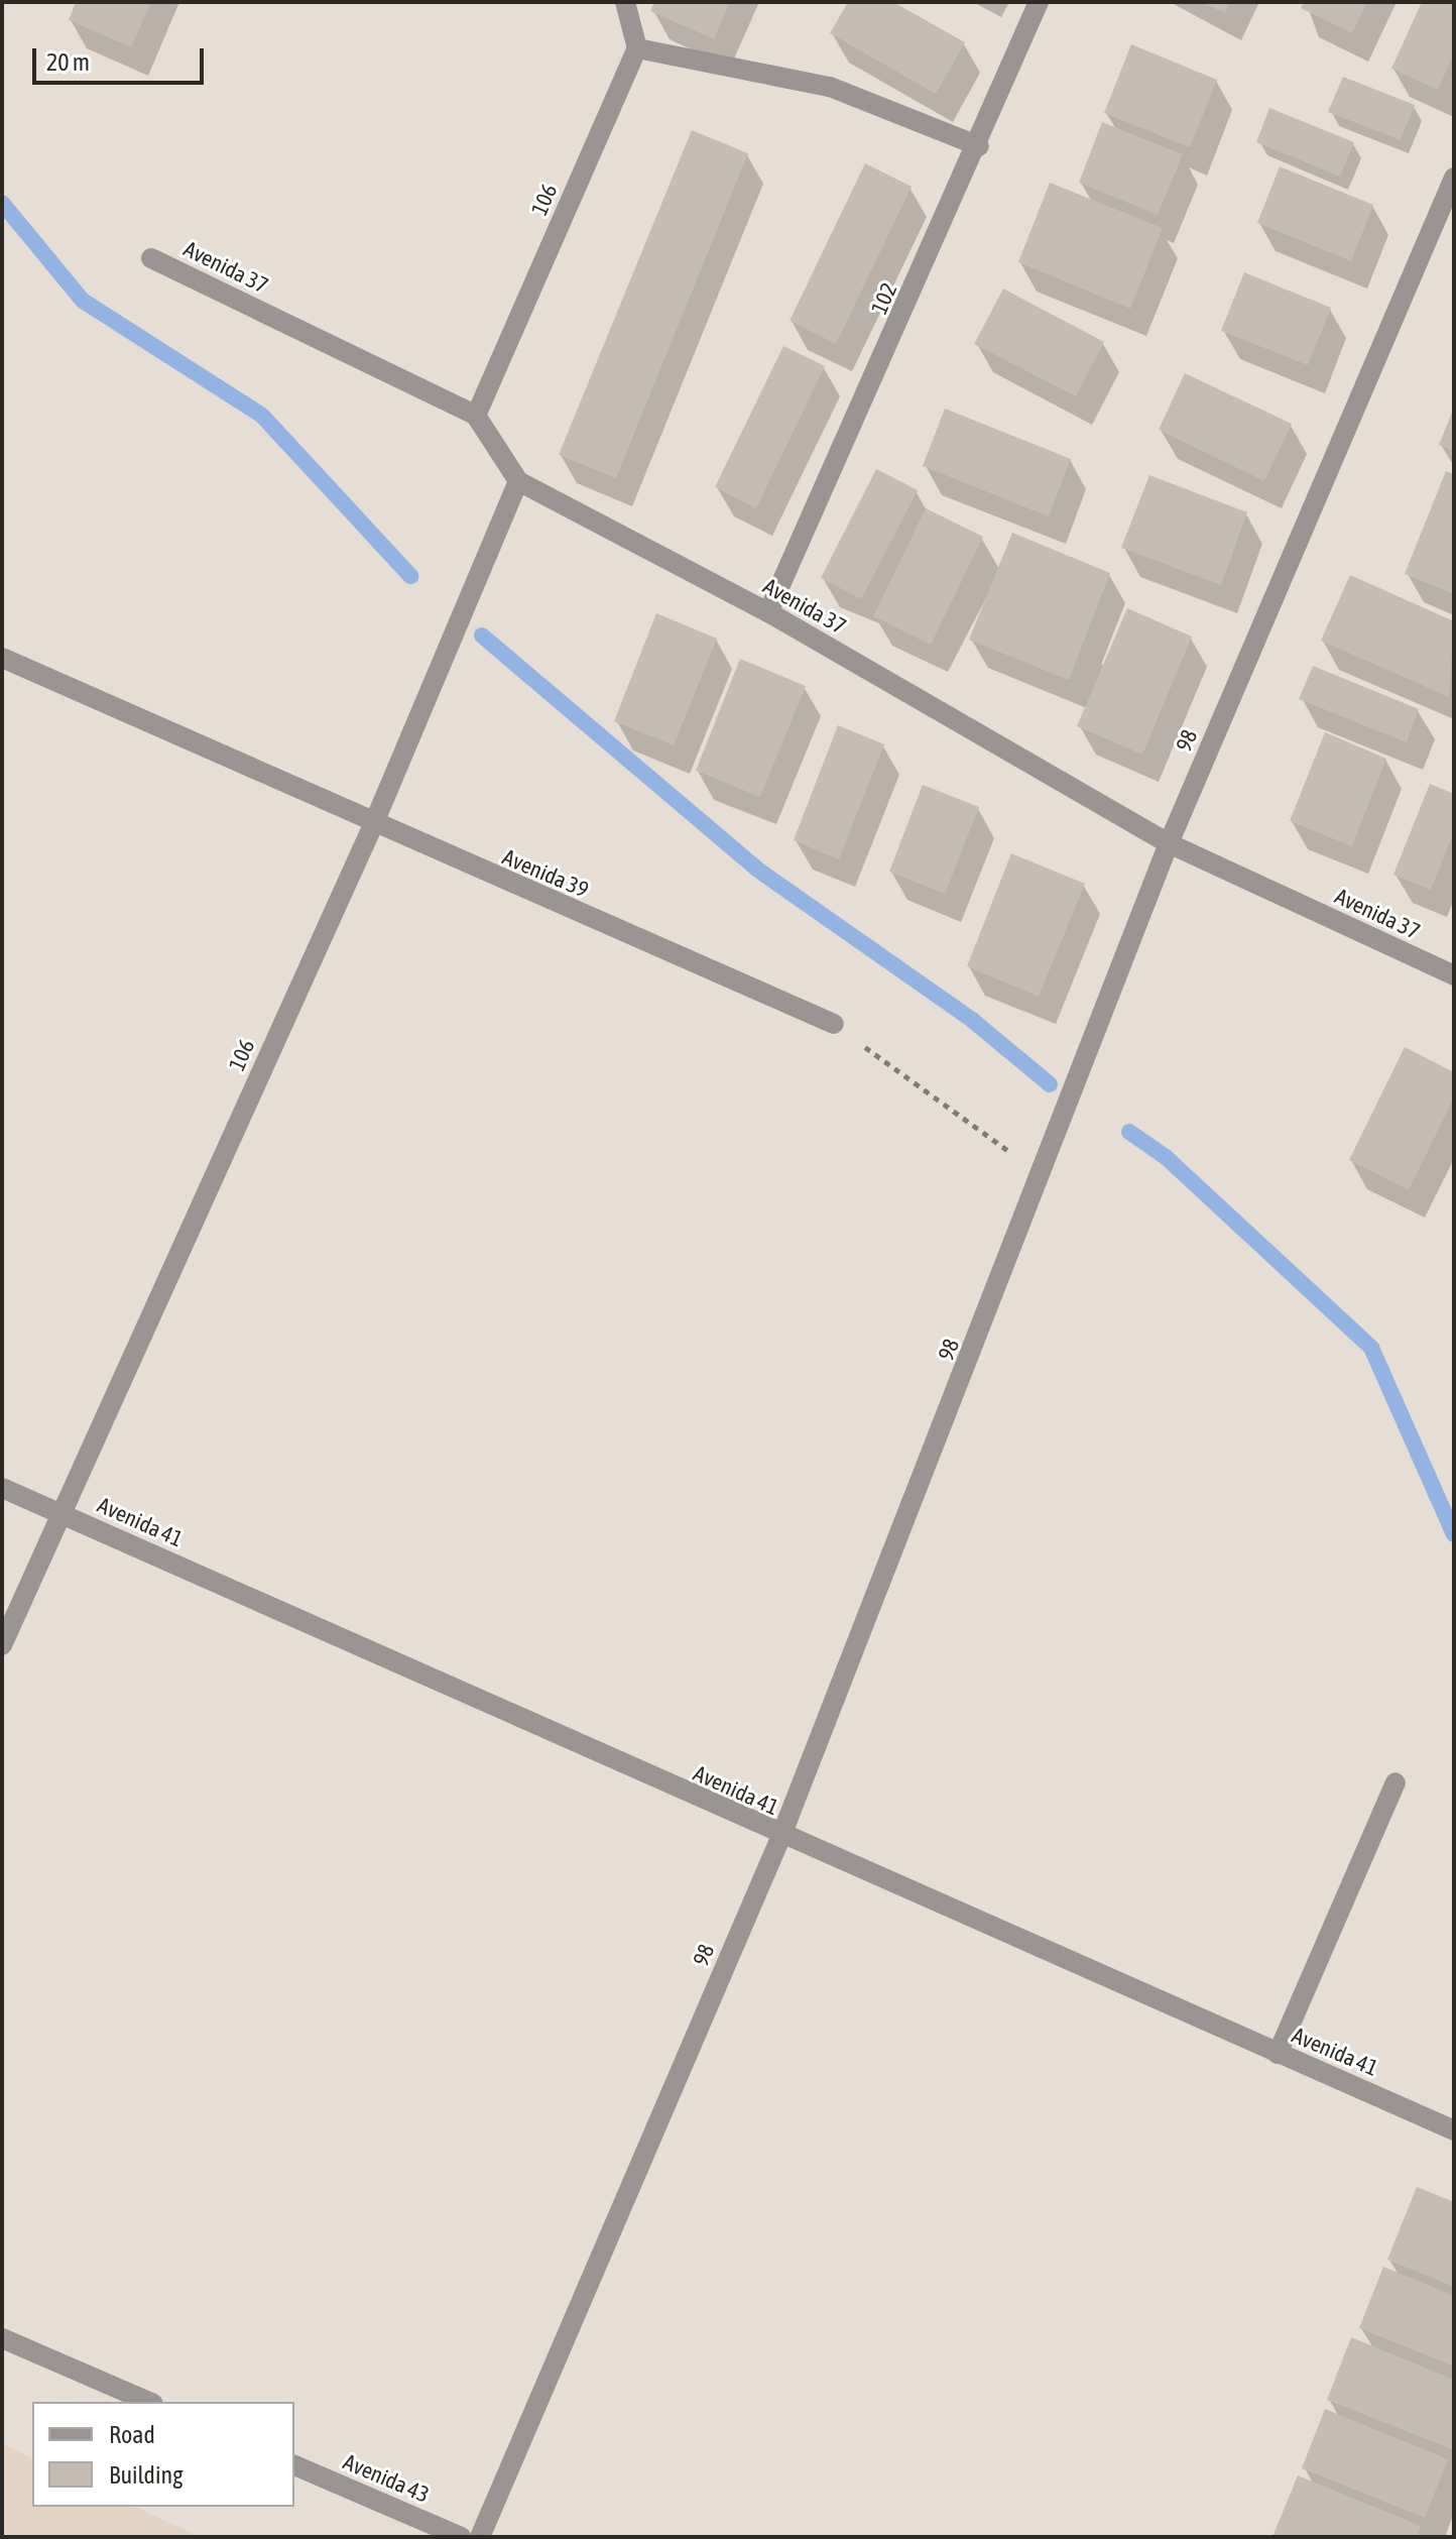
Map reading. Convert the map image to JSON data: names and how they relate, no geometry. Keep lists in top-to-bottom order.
{
  "streets": {
    "street": [
      "106",
      "Avenida 37",
      "102",
      "98",
      "Avenida 39",
      "Avenida 41",
      "Avenida 43"
    ]
  },
  "crossings": [
    ["106", "Avenida 37"],
    ["106", "Avenida 39"],
    ["106", "Avenida 41"],
    ["Avenida 37", "102"],
    ["Avenida 37", "98"],
    ["98", "Avenida 41"]
  ],
  "legend": ["Road", "Building"],
  "scale_bar": "20 m"
}
